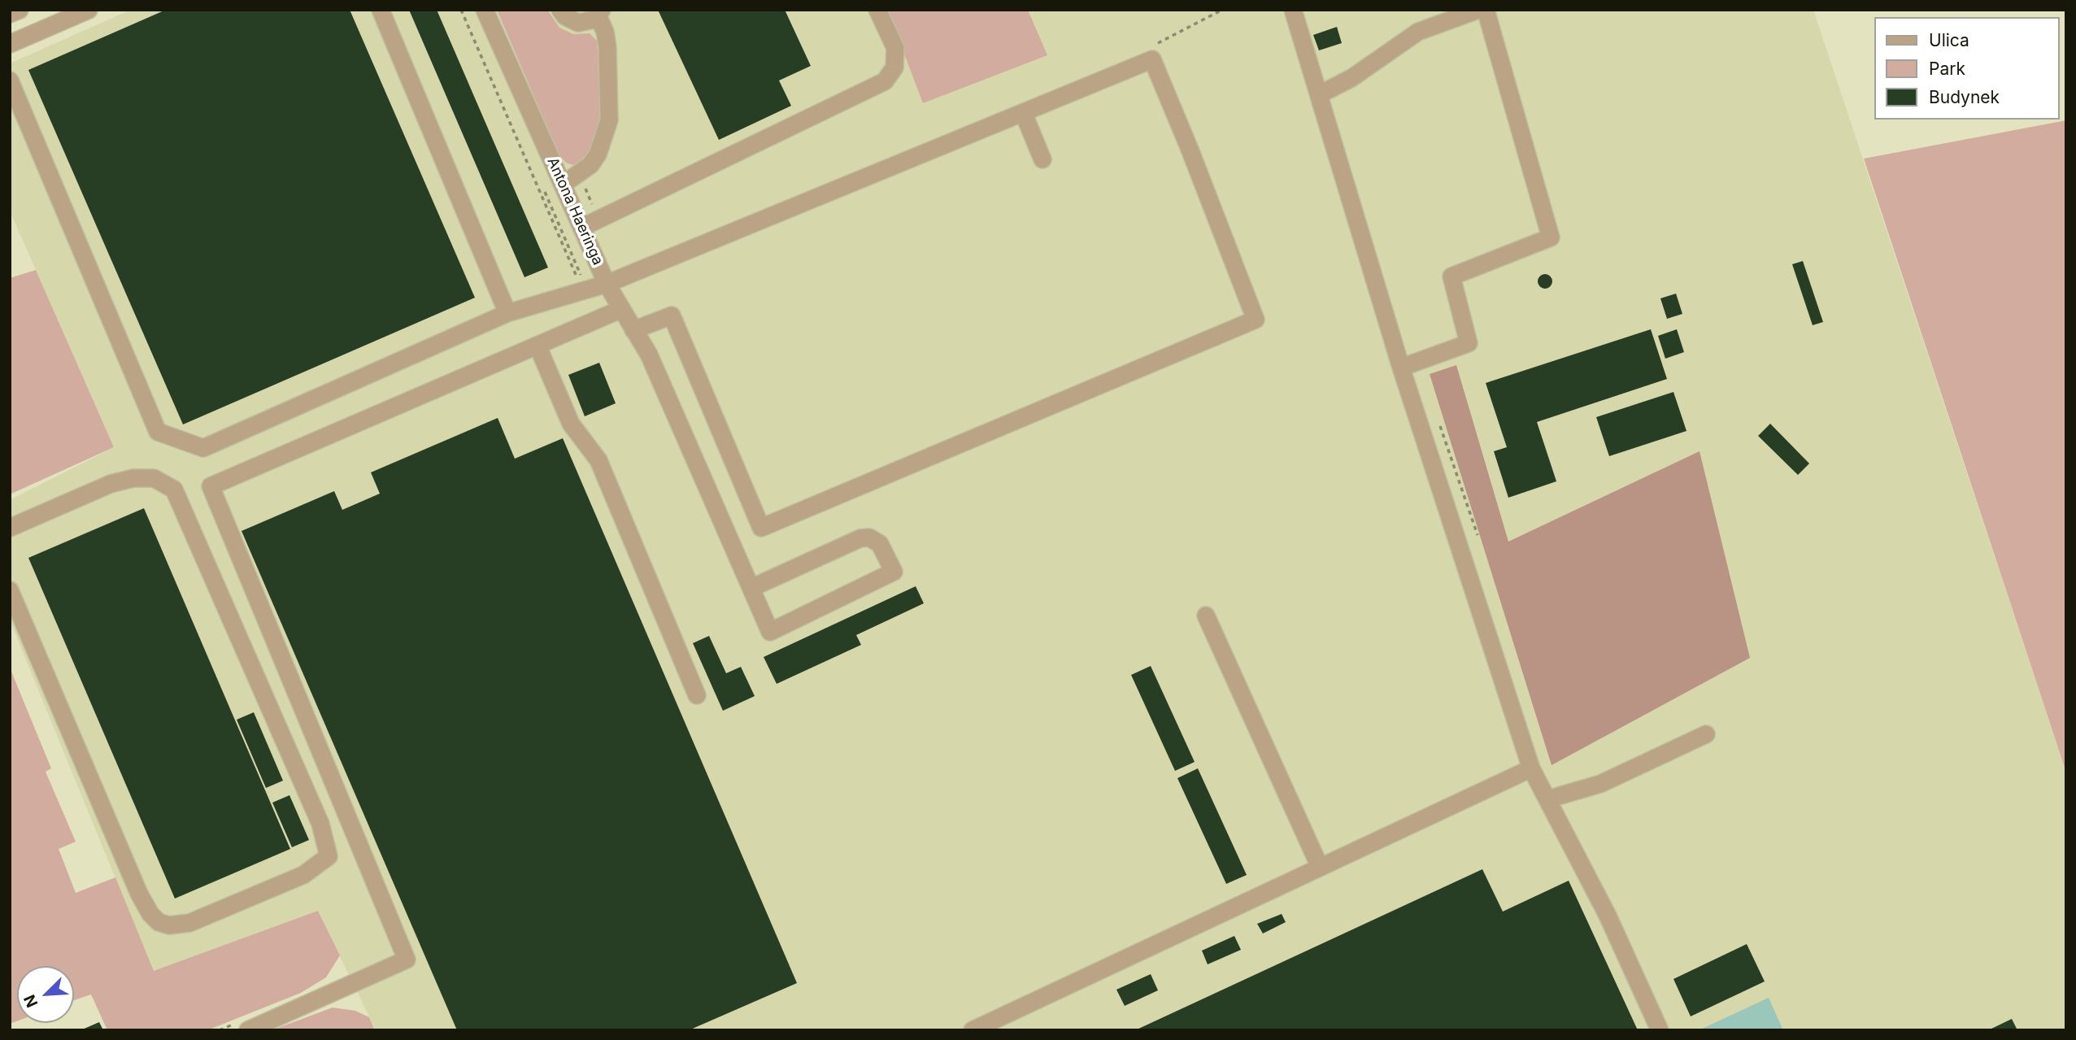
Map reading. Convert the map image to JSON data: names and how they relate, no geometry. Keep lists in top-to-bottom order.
{
  "streets": {
    "street": ["Antona Haeringa"]
  },
  "legend": ["Ulica", "Park", "Budynek"],
  "north": "bottom left"
}
